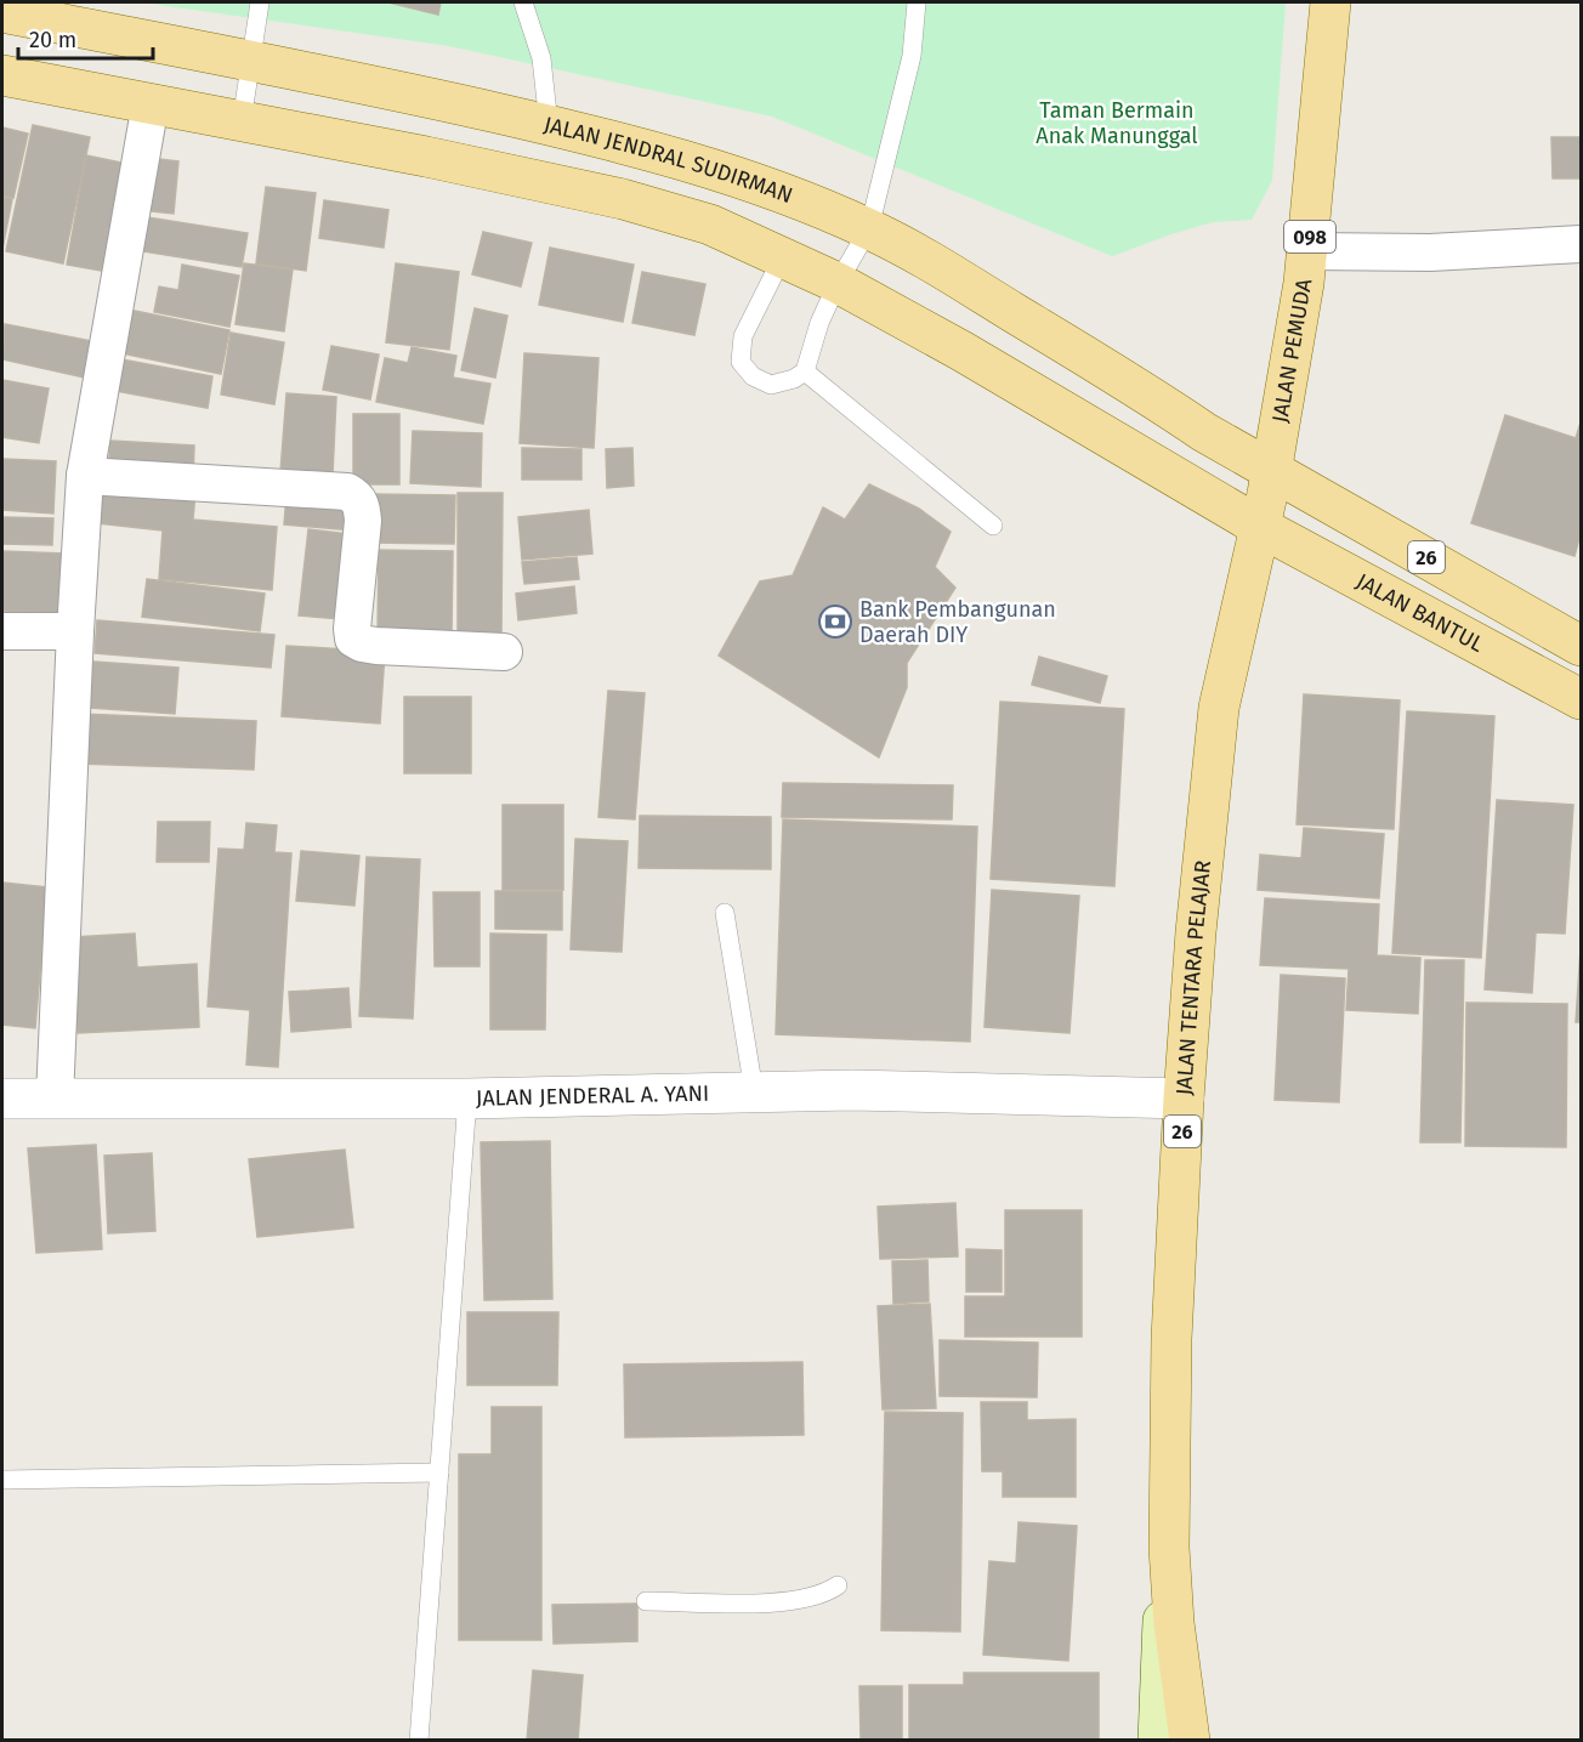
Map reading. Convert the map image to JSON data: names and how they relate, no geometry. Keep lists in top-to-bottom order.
{
  "streets": {
    "main road": [
      "JALAN JENDRAL SUDIRMAN",
      "098",
      "JALAN PEMUDA",
      "26",
      "JALAN BANTUL",
      "JALAN TENTARA PELAJAR"
    ],
    "street": ["JALAN JENDERAL A. YANI"]
  },
  "crossings": [
    ["JALAN JENDRAL SUDIRMAN", "JALAN PEMUDA"],
    ["JALAN JENDRAL SUDIRMAN", "26"],
    ["JALAN PEMUDA", "26"],
    ["JALAN PEMUDA", "JALAN BANTUL"],
    ["JALAN PEMUDA", "JALAN TENTARA PELAJAR"],
    ["JALAN BANTUL", "JALAN TENTARA PELAJAR"],
    ["JALAN TENTARA PELAJAR", "JALAN JENDERAL A. YANI"]
  ],
  "parks": ["Taman Bermain Anak Manunggal"],
  "places": {
    "bank": ["Bank Pembangunan Daerah DIY"]
  },
  "scale_bar": "20 m"
}
